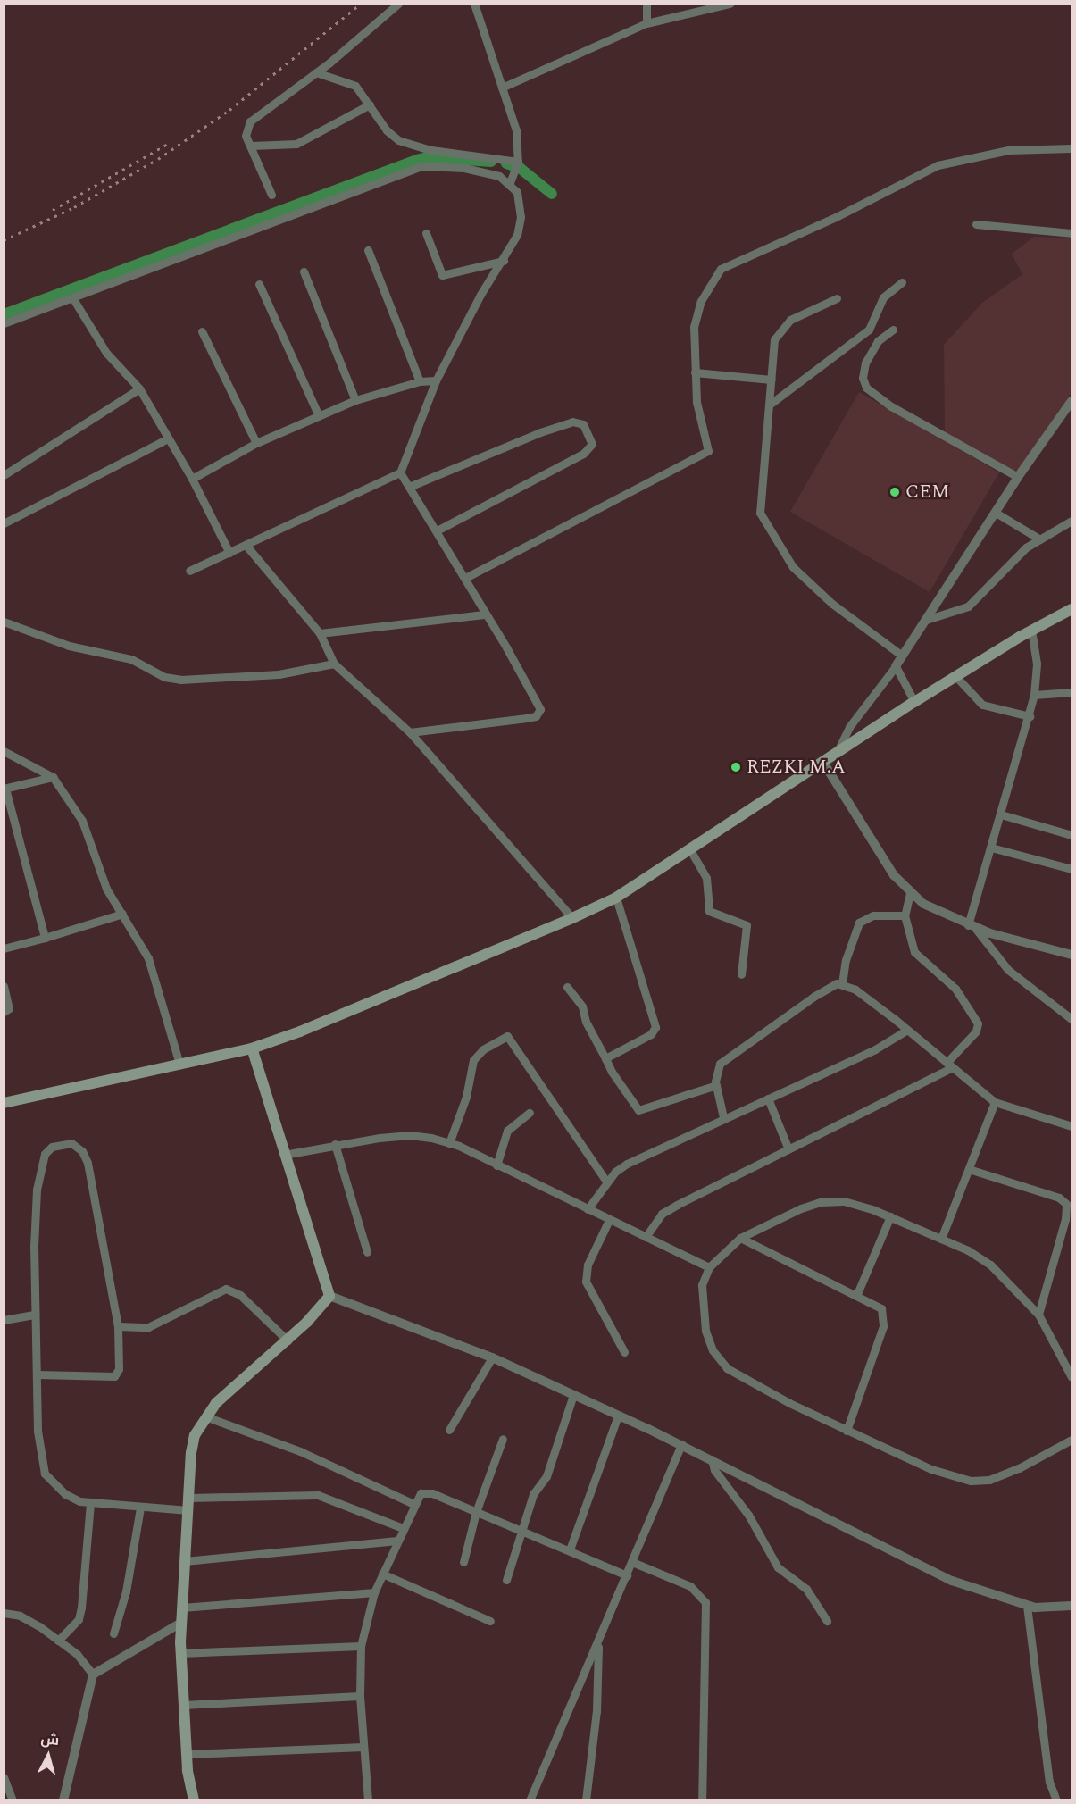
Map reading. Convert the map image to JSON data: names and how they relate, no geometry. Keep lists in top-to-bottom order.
{
  "places": ["CEM", "REZKI M.A"],
  "north": "top"
}
